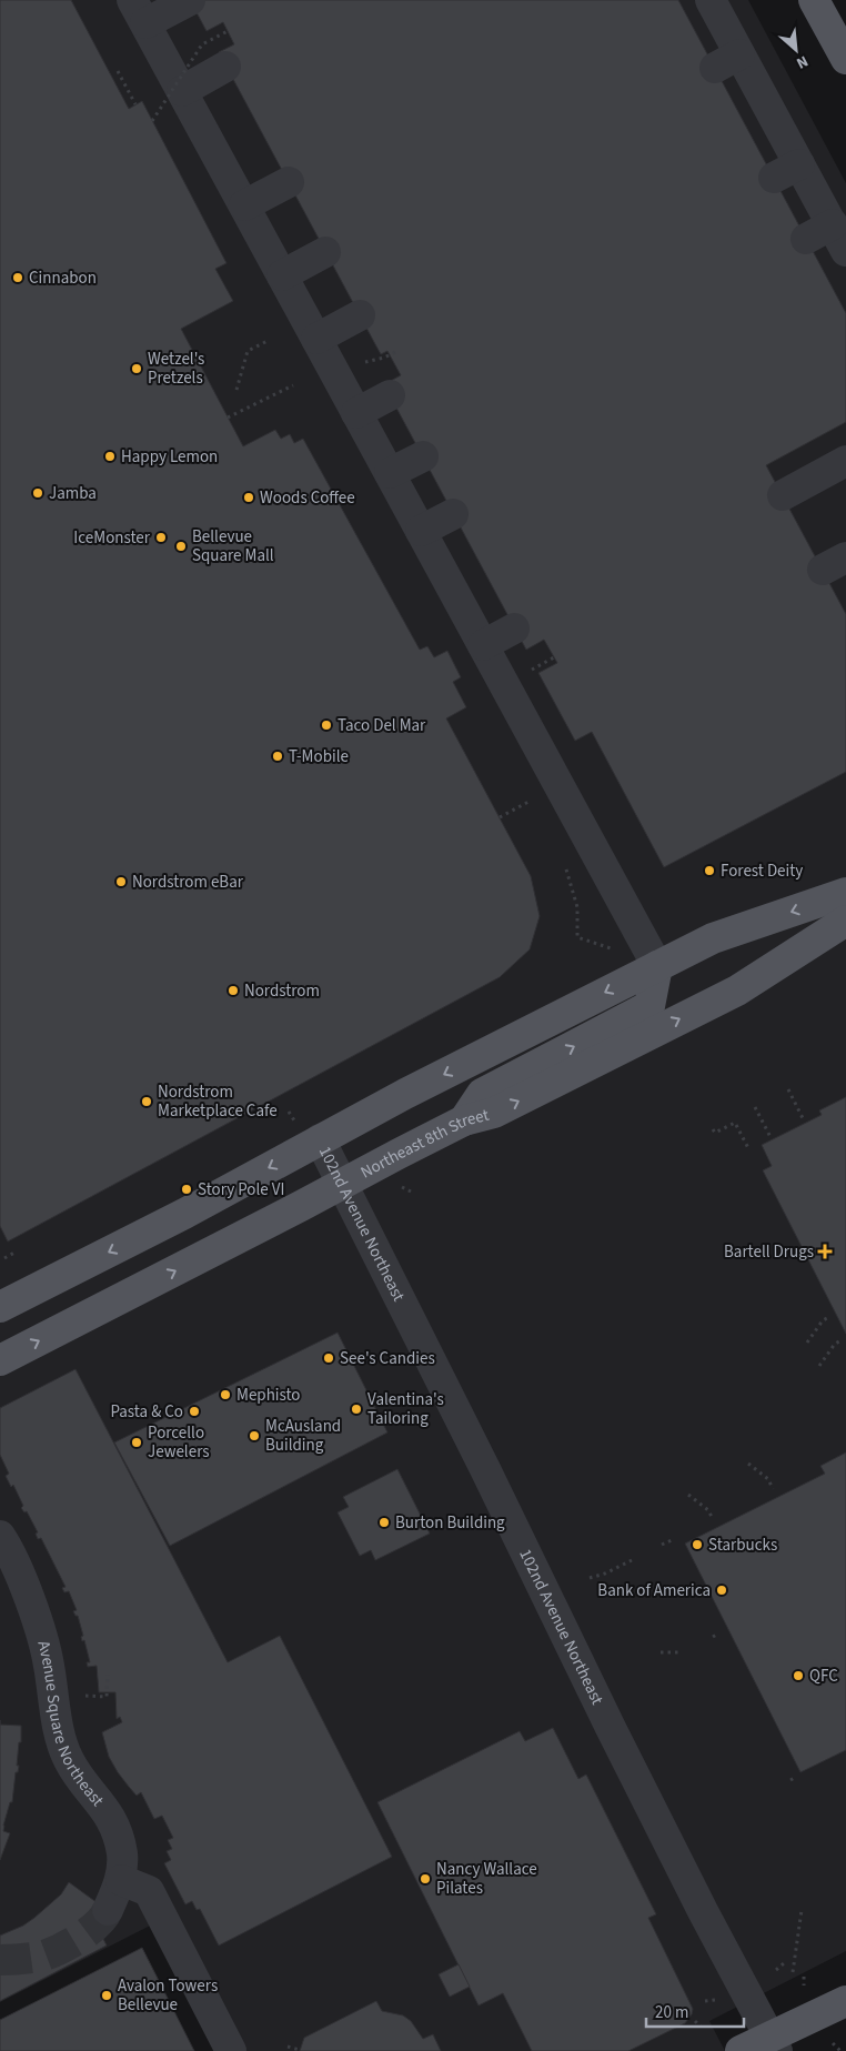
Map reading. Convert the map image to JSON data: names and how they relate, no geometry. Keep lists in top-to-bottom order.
{
  "streets": {
    "main road": ["Northeast 8th Street"],
    "street": ["102nd Avenue Northeast", "Avenue Square Northeast"]
  },
  "crossings": [
    ["Northeast 8th Street", "102nd Avenue Northeast"]
  ],
  "places": {
    "other": [
      "Cinnabon",
      "Wetzel's Pretzels",
      "Happy Lemon",
      "Jamba",
      "Woods Coffee",
      "IceMonster",
      "Bellevue Square Mall",
      "Taco Del Mar",
      "T-Mobile",
      "Forest Deity",
      "Nordstrom eBar",
      "Nordstrom",
      "Nordstrom Marketplace Cafe",
      "Story Pole VI",
      "See's Candies",
      "Mephisto",
      "Valentina's Tailoring",
      "Pasta & Co",
      "McAusland Building",
      "Porcello Jewelers",
      "Burton Building",
      "Starbucks",
      "Bank of America",
      "QFC",
      "Nancy Wallace Pilates",
      "Avalon Towers Bellevue"
    ],
    "health": ["Bartell Drugs"]
  },
  "scale_bar": "20 m",
  "north": "bottom right"
}
